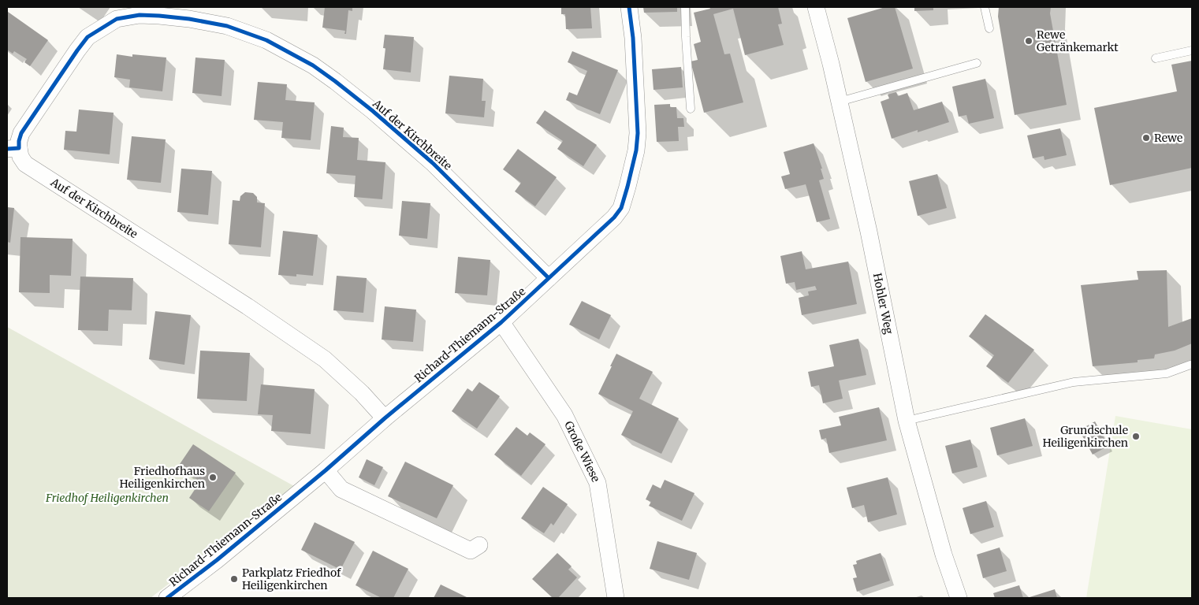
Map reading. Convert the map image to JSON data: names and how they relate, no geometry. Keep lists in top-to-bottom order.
{
  "streets": {
    "street": [
      "Auf der Kirchbreite",
      "Hohler Weg",
      "Richard-Thiemann-Straße",
      "Große Wiese"
    ]
  },
  "crossings": [
    ["Auf der Kirchbreite", "Richard-Thiemann-Straße"],
    ["Richard-Thiemann-Straße", "Große Wiese"]
  ],
  "parks": ["Friedhof Heiligenkirchen"],
  "places": [
    "Rewe Getränkemarkt",
    "Rewe",
    "Grundschule Heiligenkirchen",
    "Friedhofhaus Heiligenkirchen",
    "Parkplatz Friedhof Heiligenkirchen"
  ]
}
